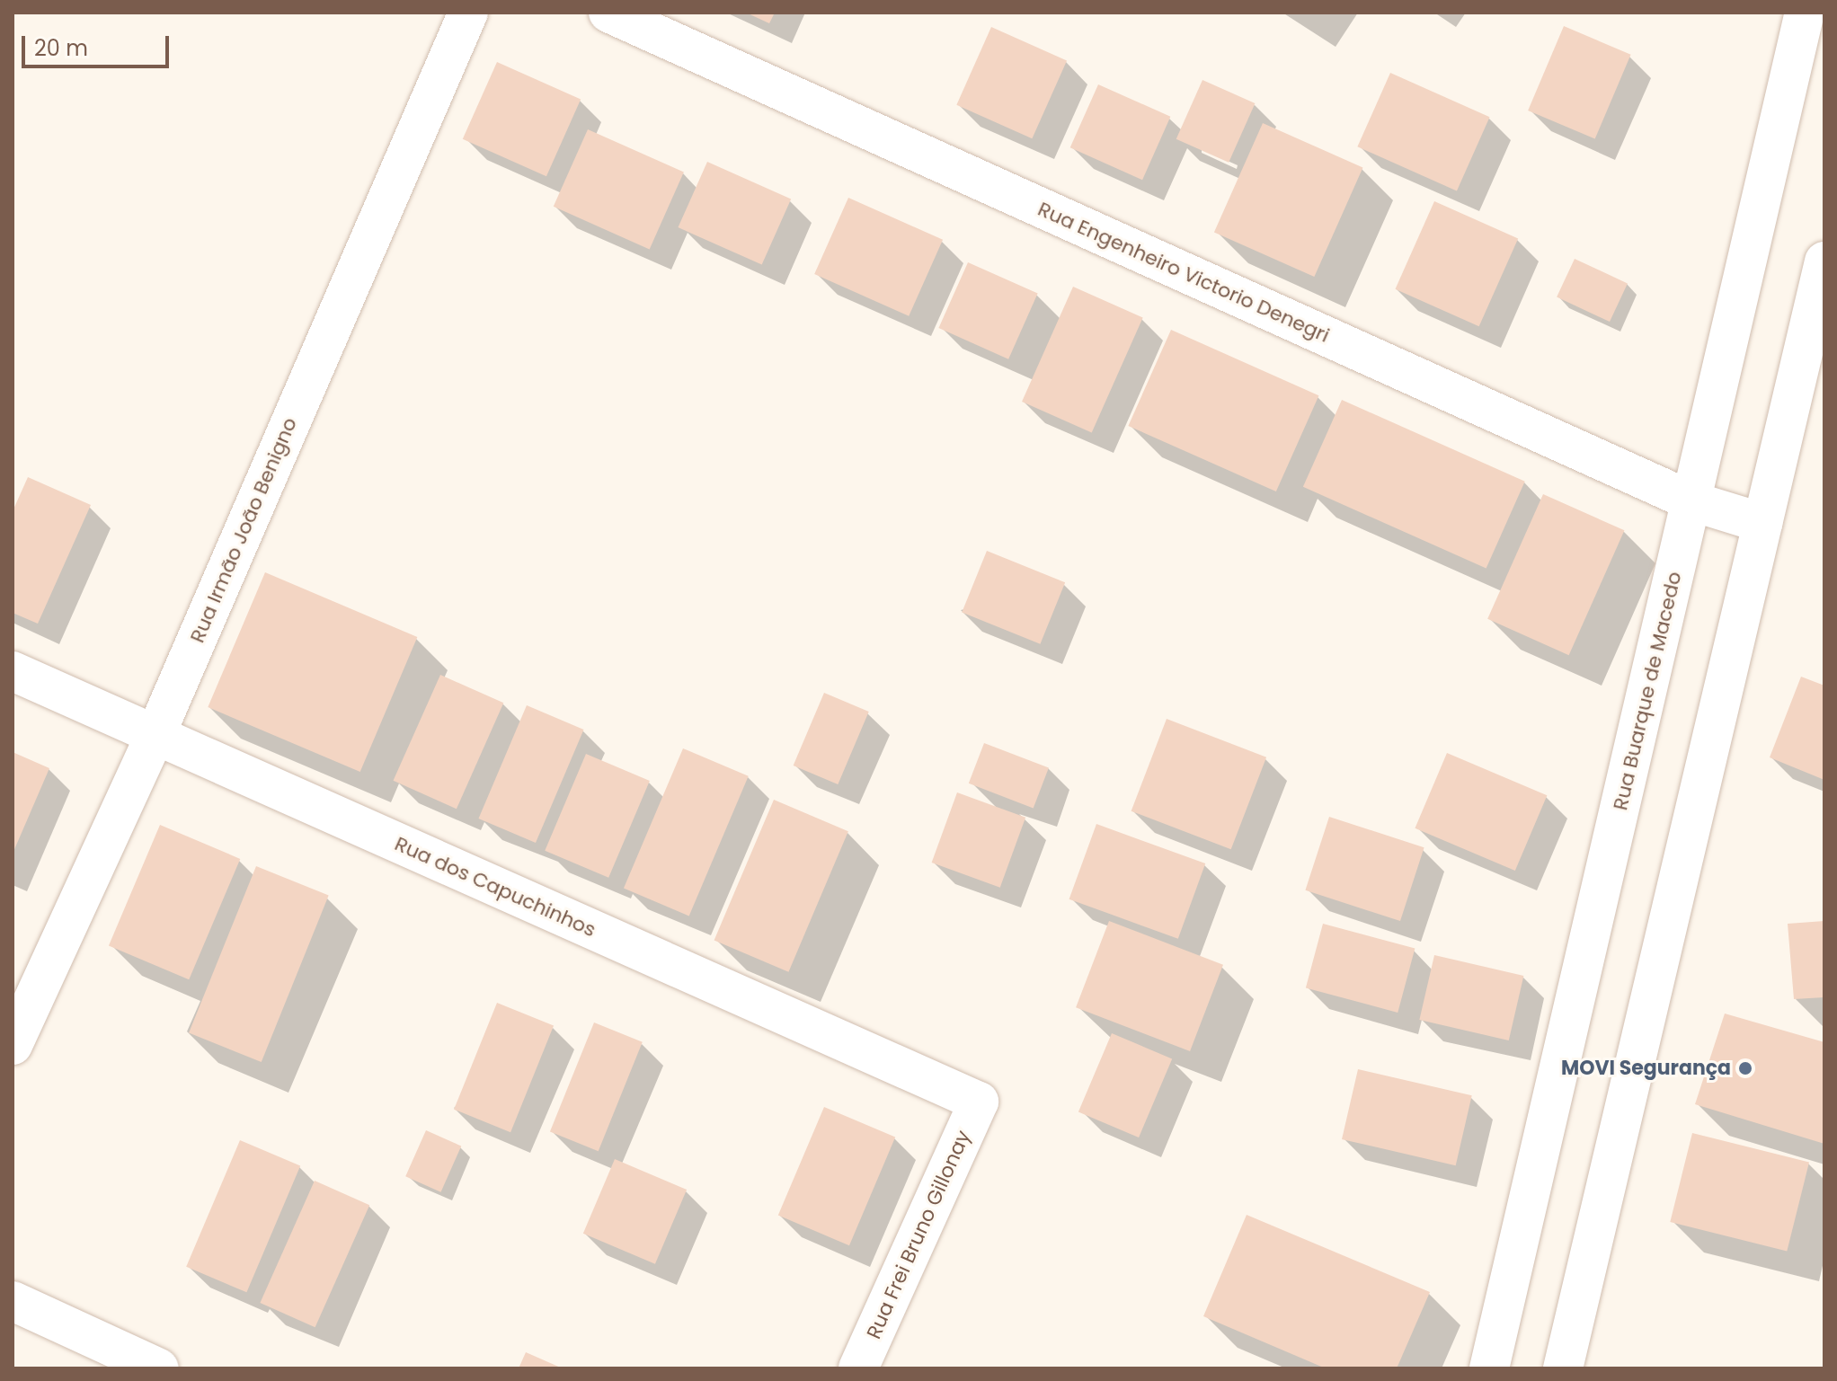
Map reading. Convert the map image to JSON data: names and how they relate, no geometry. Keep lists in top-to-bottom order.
{
  "streets": {
    "street": [
      "Rua Engenheiro Victorio Denegri",
      "Rua Irmão João Benigno",
      "Rua Buarque de Macedo",
      "Rua dos Capuchinhos",
      "Rua Frei Bruno Gillonay"
    ]
  },
  "crossings": [
    ["Rua Engenheiro Victorio Denegri", "Rua Buarque de Macedo"],
    ["Rua Irmão João Benigno", "Rua dos Capuchinhos"],
    ["Rua dos Capuchinhos", "Rua Frei Bruno Gillonay"]
  ],
  "places": ["MOVI Segurança"],
  "scale_bar": "20 m"
}
